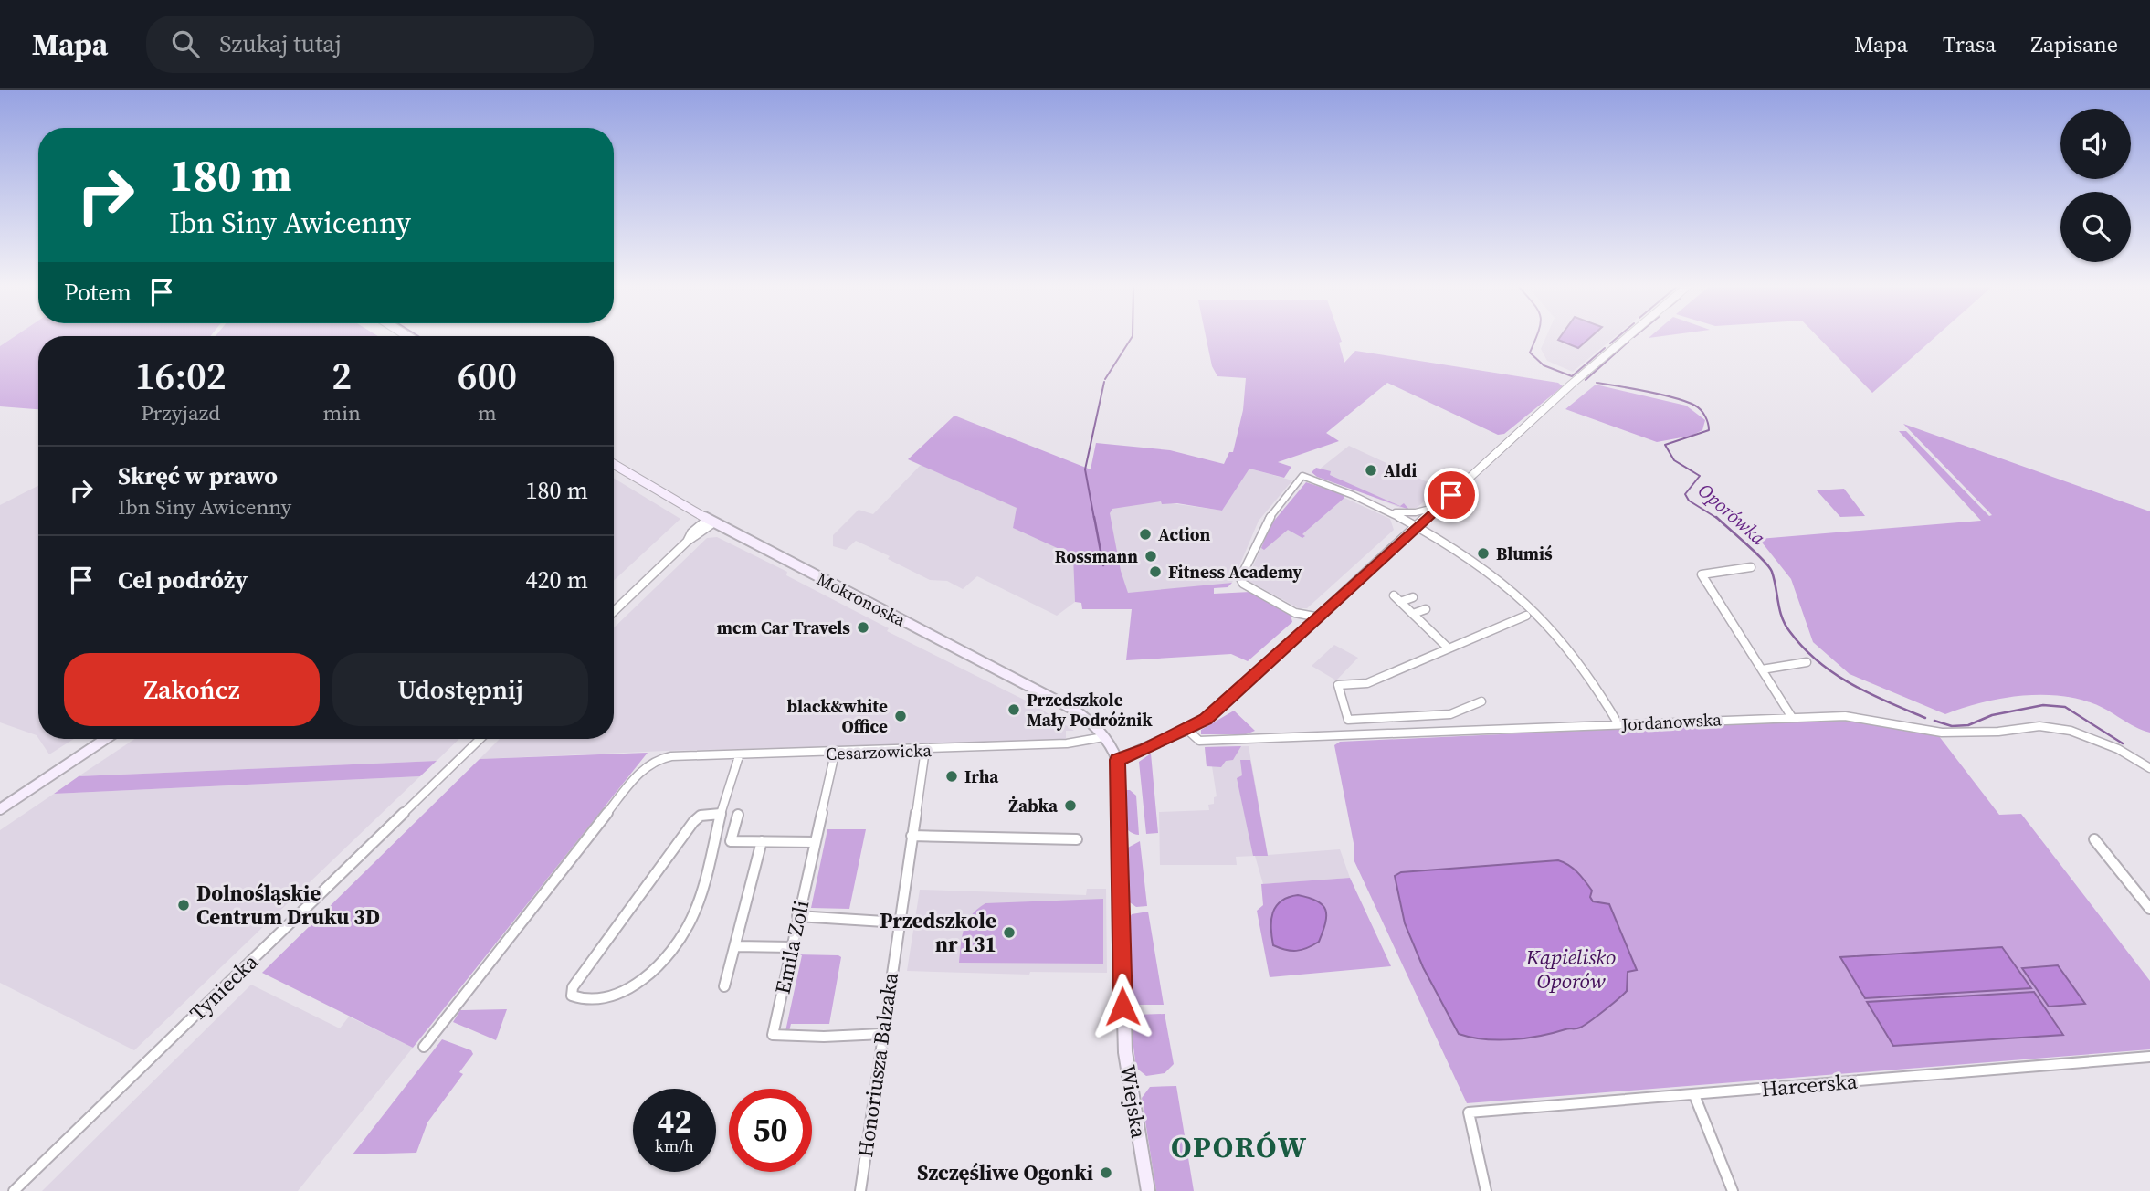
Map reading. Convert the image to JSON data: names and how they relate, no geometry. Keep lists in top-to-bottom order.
{
  "streets": {
    "main road": ["Mokronoska", "Wiejska"],
    "street": [
      "Jordanowska",
      "Cesarzowicka",
      "Emila Zoli",
      "Tyniecka",
      "Honoriusza Balzaka",
      "Harcerska"
    ]
  },
  "crossings": [
    ["Mokronoska", "Cesarzowicka"],
    ["Mokronoska", "Wiejska"],
    ["Cesarzowicka", "Emila Zoli"],
    ["Cesarzowicka", "Honoriusza Balzaka"],
    ["Cesarzowicka", "Wiejska"],
    ["Emila Zoli", "Honoriusza Balzaka"]
  ],
  "districts": ["OPORÓW"],
  "water": ["Oporówka"],
  "parks": ["Kąpielisko Oporów"],
  "places": [
    "Aldi",
    "Action",
    "Blumiś",
    "Rossmann",
    "Fitness Academy",
    "mcm Car Travels",
    "Przedszkole Mały Podróżnik",
    "black&white Office",
    "Irha",
    "Żabka",
    "Dolnośląskie Centrum Druku 3D",
    "Przedszkole nr 131",
    "Szczęśliwe Ogonki"
  ],
  "page": {
    "header": "Mapa",
    "search": "Szukaj tutaj",
    "nav": ["Mapa", "Trasa", "Zapisane"],
    "turn": ["180 m", "Ibn Siny Awicenny"],
    "then": "Potem",
    "eta": [
      "16:02",
      "Przyjazd",
      "2",
      "min",
      "600",
      "m"
    ],
    "list": [
      {
        "name": "Skręć w prawo",
        "note": "Ibn Siny Awicenny",
        "value": "180 m"
      },
      {
        "name": "Cel podróży",
        "value": "420 m"
      }
    ],
    "buttons": ["Zakończ", "Udostępnij"],
    "speed": "42 km/h",
    "limit": "50"
  }
}
